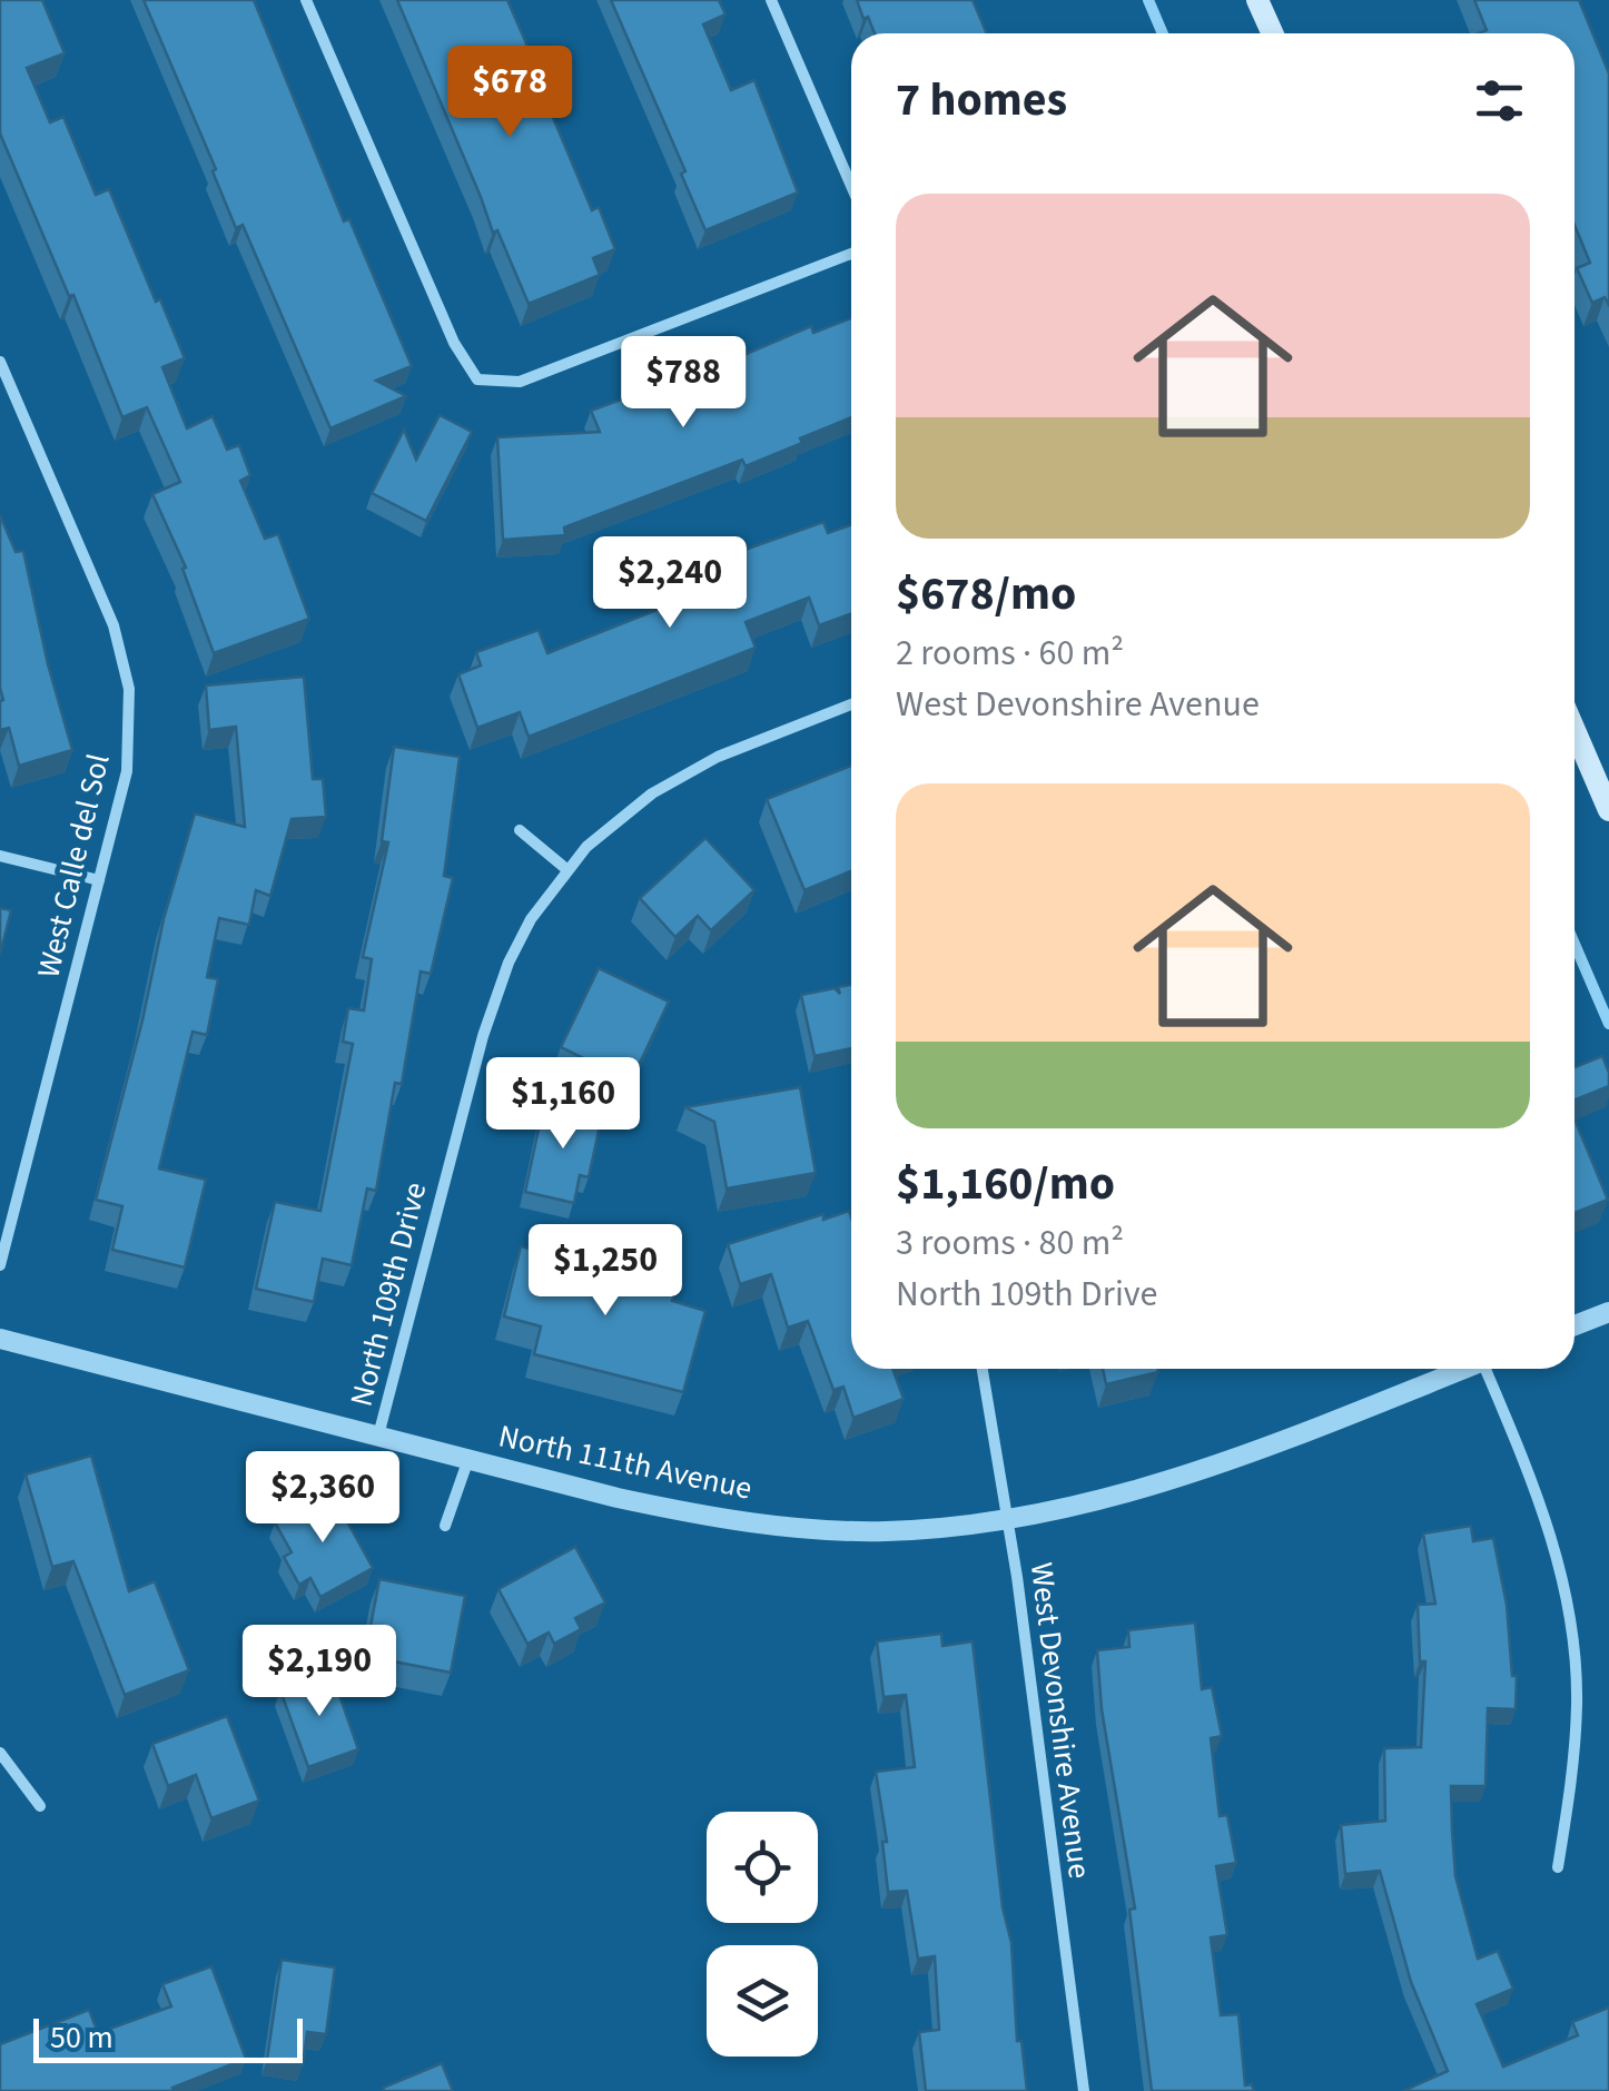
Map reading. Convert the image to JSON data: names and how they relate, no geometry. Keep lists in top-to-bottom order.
{
  "streets": {
    "street": [
      "West Calle del Sol",
      "North 109th Drive",
      "North 111th Avenue",
      "West Devonshire Avenue"
    ]
  },
  "crossings": [
    ["North 109th Drive", "North 111th Avenue"],
    ["North 111th Avenue", "West Devonshire Avenue"]
  ],
  "scale_bar": "50 m",
  "page": {
    "heading": "7 homes",
    "price": [
      "$678",
      "$788",
      "$2,240",
      "$1,160",
      "$1,250",
      "$2,360",
      "$2,190"
    ],
    "list": [
      {
        "name": "$678/mo",
        "note": "2 rooms · 60 m² · West Devonshire Avenue"
      },
      {
        "name": "$1,160/mo",
        "note": "3 rooms · 80 m² · North 109th Drive"
      }
    ],
    "scale": "50 m"
  }
}
